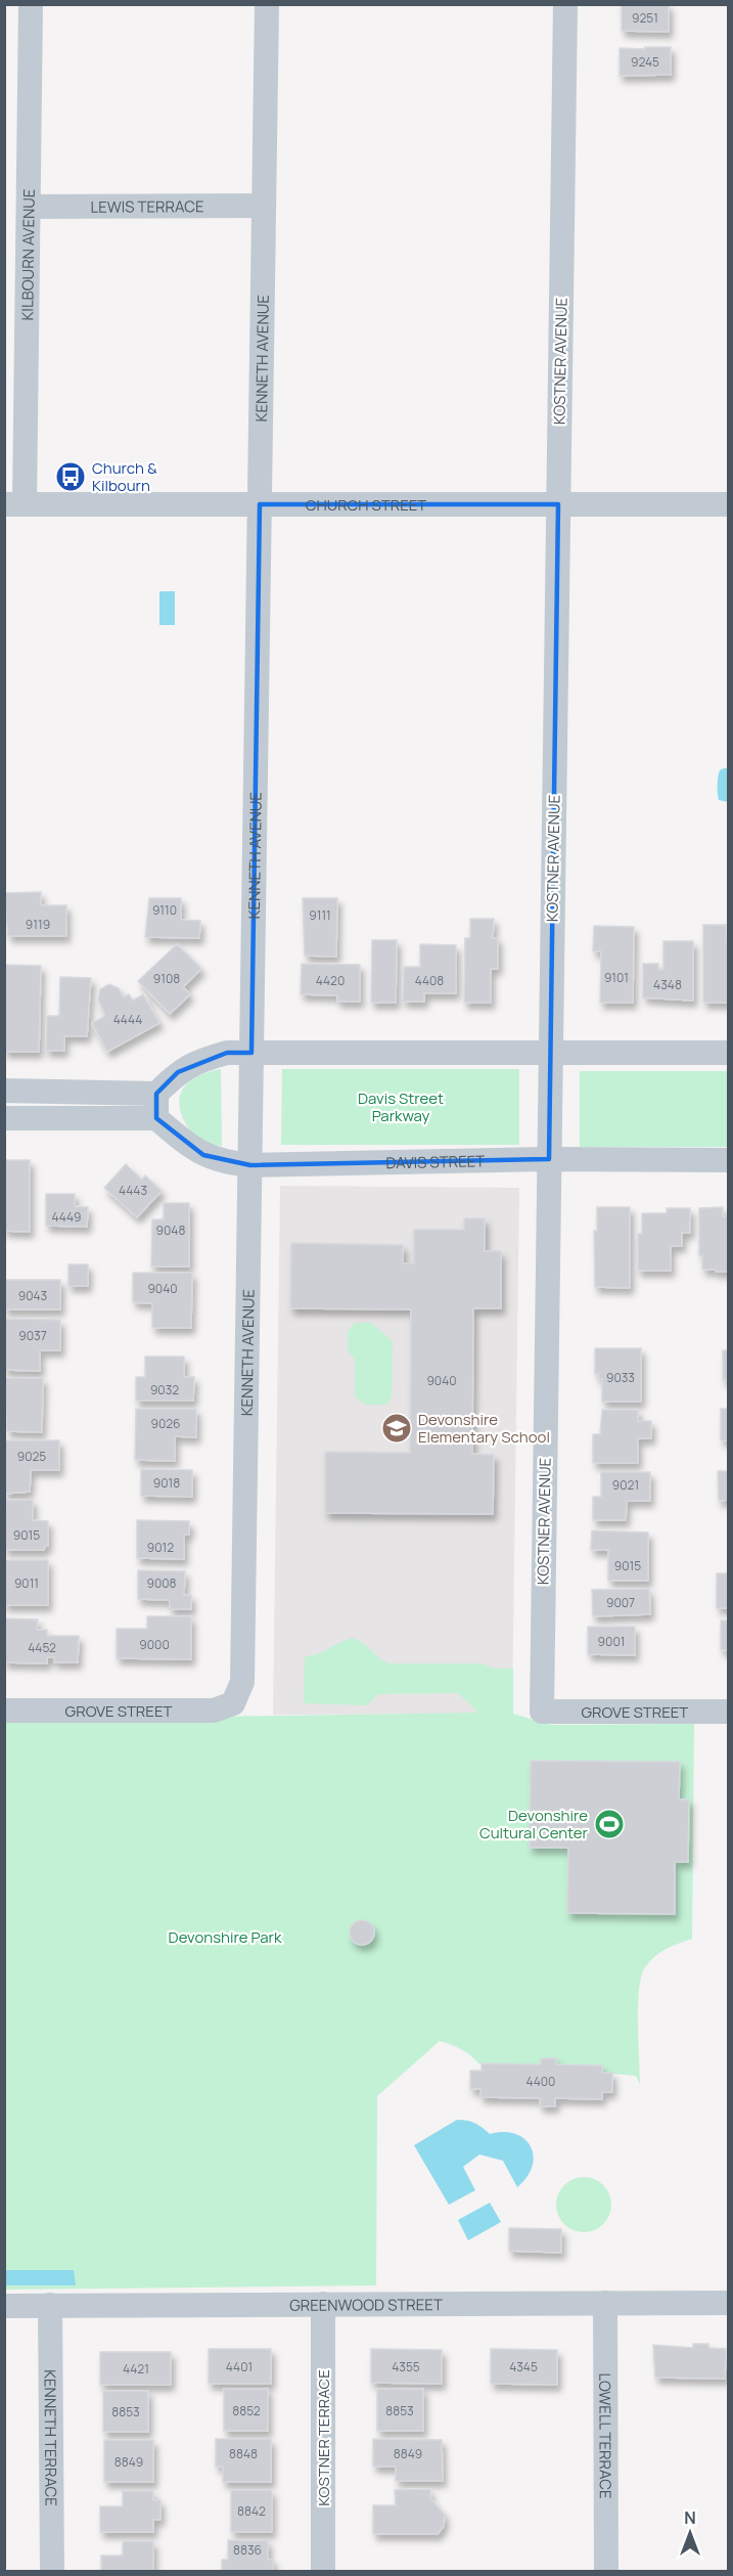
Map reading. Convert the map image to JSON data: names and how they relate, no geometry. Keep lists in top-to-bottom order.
{
  "streets": {
    "street": [
      "LEWIS TERRACE",
      "KILBOURN AVENUE",
      "KENNETH AVENUE",
      "KOSTNER AVENUE",
      "CHURCH STREET",
      "DAVIS STREET",
      "GROVE STREET",
      "GREENWOOD STREET",
      "LOWELL TERRACE",
      "KENNETH TERRACE",
      "KOSTNER TERRACE"
    ]
  },
  "crossings": [
    ["LEWIS TERRACE", "KILBOURN AVENUE"],
    ["LEWIS TERRACE", "KENNETH AVENUE"],
    ["KILBOURN AVENUE", "CHURCH STREET"],
    ["KENNETH AVENUE", "CHURCH STREET"],
    ["KENNETH AVENUE", "DAVIS STREET"],
    ["KENNETH AVENUE", "GROVE STREET"],
    ["KOSTNER AVENUE", "CHURCH STREET"],
    ["KOSTNER AVENUE", "DAVIS STREET"],
    ["KOSTNER AVENUE", "GROVE STREET"],
    ["GREENWOOD STREET", "LOWELL TERRACE"],
    ["GREENWOOD STREET", "KENNETH TERRACE"],
    ["GREENWOOD STREET", "KOSTNER TERRACE"]
  ],
  "parks": ["Davis Street Parkway", "Devonshire Park"],
  "places": {
    "bus stop": ["Church & Kilbourn"],
    "school or university": ["Devonshire Elementary School"],
    "sports": ["Devonshire Cultural Center"]
  },
  "house_numbers": [
    "9251",
    "9245",
    "9110",
    "9111",
    "9119",
    "9101",
    "9108",
    "4420",
    "4408",
    "4348",
    "4444",
    "4443",
    "4449",
    "9048",
    "9040",
    "9043",
    "9037",
    "9033",
    "9040",
    "9032",
    "9026",
    "9025",
    "9018",
    "9021",
    "9015",
    "9012",
    "9015",
    "9011",
    "9008",
    "9007",
    "9001",
    "9000",
    "4452",
    "4400",
    "4401",
    "4355",
    "4345",
    "4421",
    "8852",
    "8853",
    "8853",
    "8848",
    "8849",
    "8849",
    "8842",
    "8836"
  ],
  "north": "top"
}
